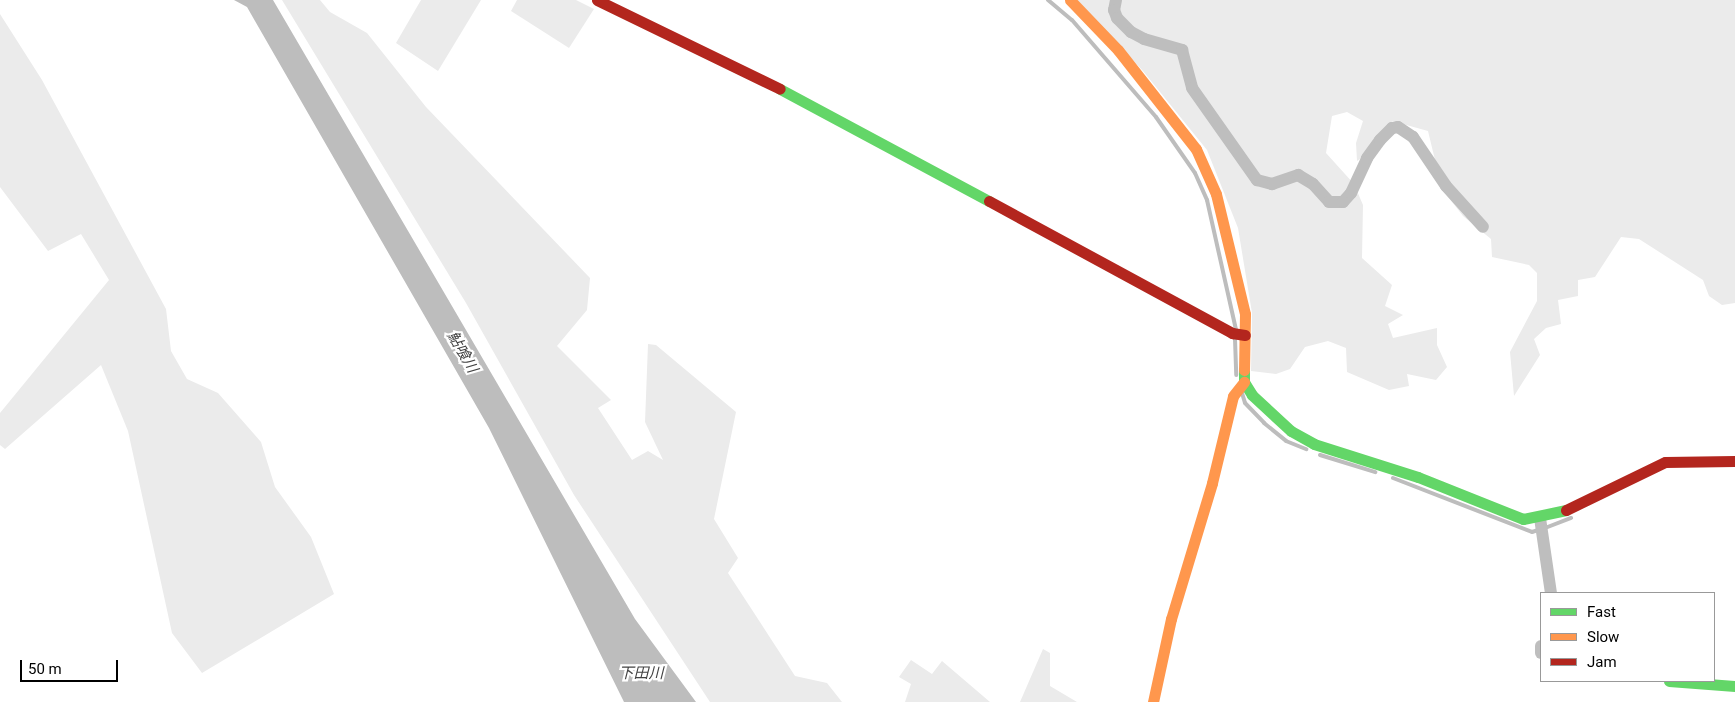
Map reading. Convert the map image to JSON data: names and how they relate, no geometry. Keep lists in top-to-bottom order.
{
  "water": ["鮎喰川", "下田川"],
  "legend": ["Fast", "Slow", "Jam"],
  "scale_bar": "50 m"
}
